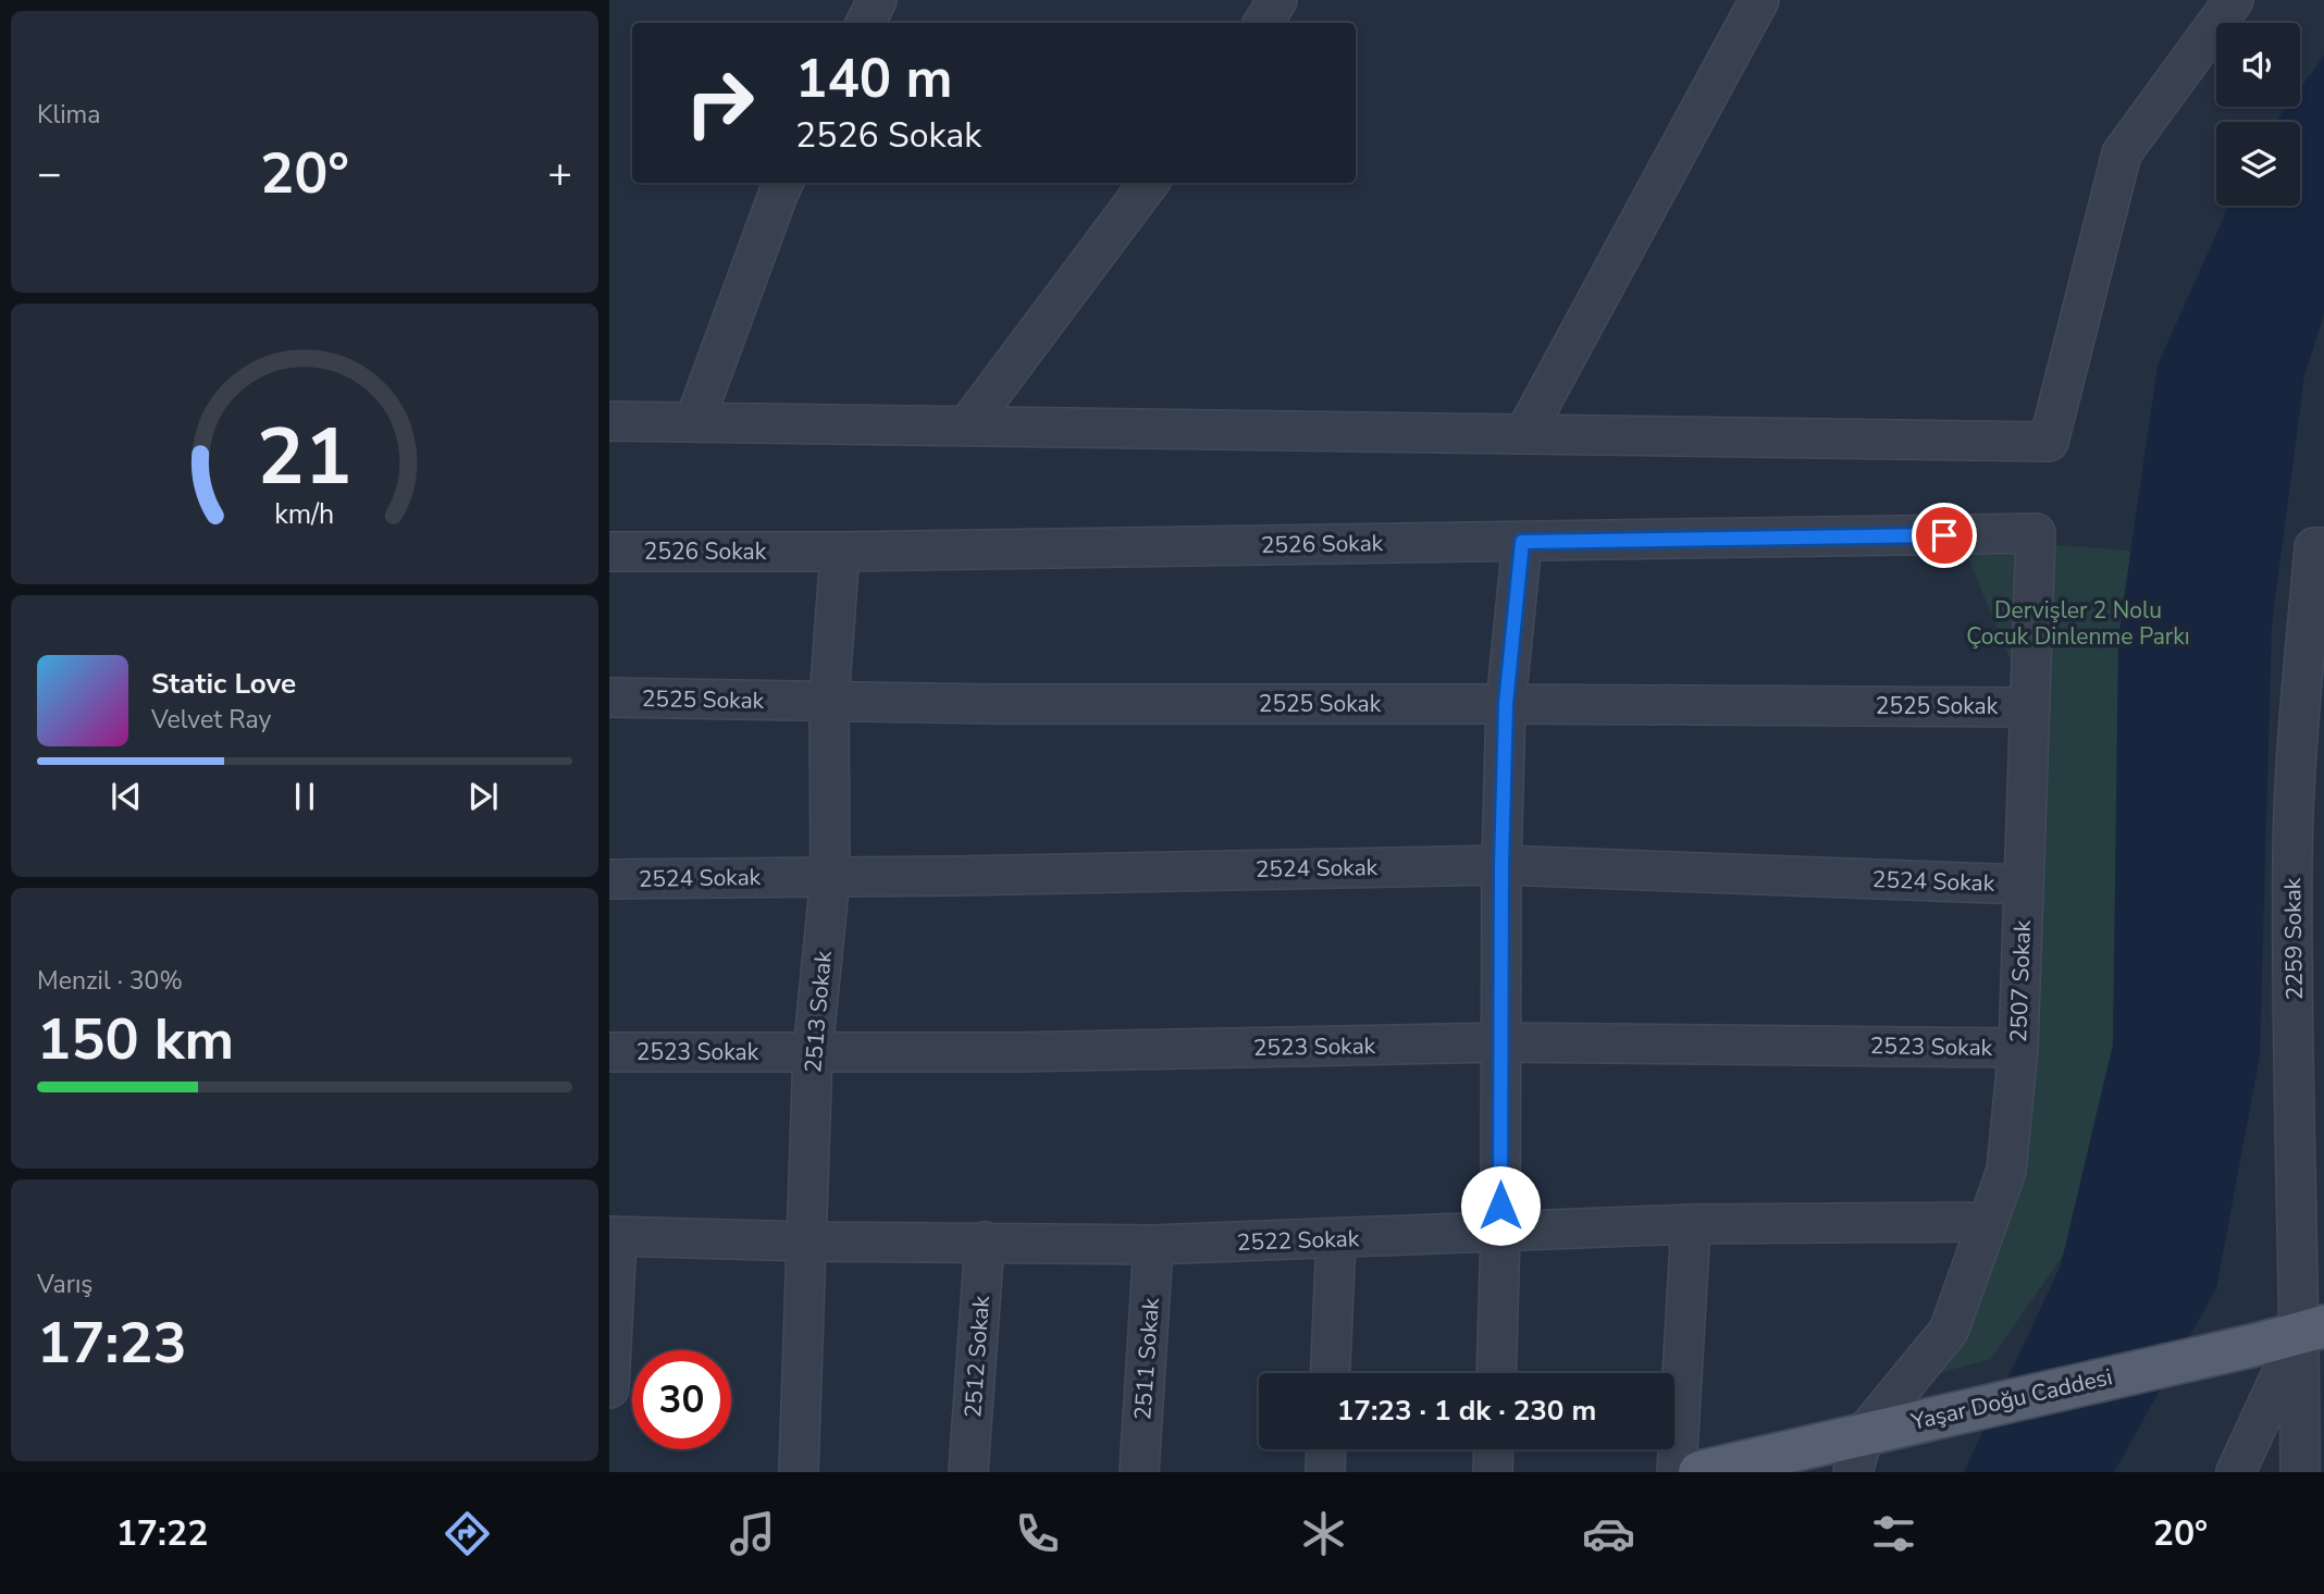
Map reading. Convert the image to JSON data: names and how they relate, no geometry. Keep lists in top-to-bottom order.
{
  "streets": {
    "main road": ["Yaşar Doğu Caddesi"],
    "street": [
      "2526 Sokak",
      "2525 Sokak",
      "2524 Sokak",
      "2259 Sokak",
      "2507 Sokak",
      "2513 Sokak",
      "2523 Sokak",
      "2522 Sokak",
      "2512 Sokak",
      "2511 Sokak"
    ]
  },
  "crossings": [
    ["2526 Sokak", "2507 Sokak"],
    ["2526 Sokak", "2513 Sokak"],
    ["2525 Sokak", "2507 Sokak"],
    ["2525 Sokak", "2513 Sokak"],
    ["2524 Sokak", "2507 Sokak"],
    ["2524 Sokak", "2513 Sokak"],
    ["2259 Sokak", "Yaşar Doğu Caddesi"],
    ["2507 Sokak", "2523 Sokak"],
    ["2507 Sokak", "2522 Sokak"],
    ["2507 Sokak", "Yaşar Doğu Caddesi"],
    ["2513 Sokak", "2523 Sokak"],
    ["2513 Sokak", "2522 Sokak"],
    ["2522 Sokak", "2512 Sokak"],
    ["2522 Sokak", "2511 Sokak"]
  ],
  "parks": ["Dervişler 2 Nolu Çocuk Dinlenme Parkı"],
  "page": {
    "tile": [
      "Klima",
      ["Menzil · 30%", "150 km"],
      ["Varış", "17:23"]
    ],
    "turn": ["140 m", "2526 Sokak"],
    "heat": ["−", "20°", "+"],
    "song": ["Static Love", "Velvet Ray"],
    "limit": "30",
    "trip": "17:23 · 1 dk · 230 m",
    "tabs": ["17:22", "20°"],
    "gauge": ["21", "km/h"]
  }
}
